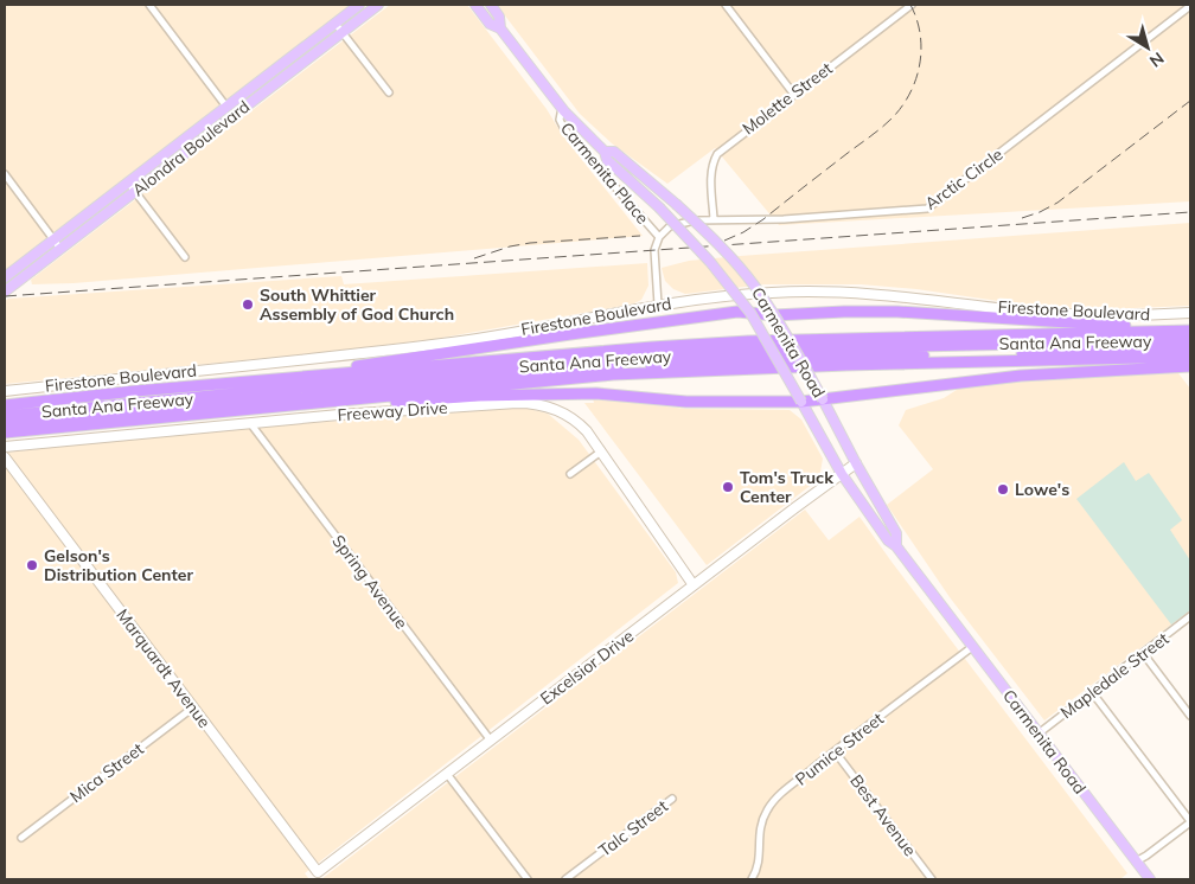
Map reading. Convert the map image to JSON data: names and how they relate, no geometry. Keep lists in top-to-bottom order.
{
  "streets": {
    "highway": ["Santa Ana Freeway"],
    "main road": ["Alondra Boulevard", "Carmenita Road"],
    "street": [
      "Molette Street",
      "Carmenita Place",
      "Arctic Circle",
      "Firestone Boulevard",
      "Freeway Drive",
      "Spring Avenue",
      "Excelsior Drive",
      "Marquardt Avenue",
      "Mapledale Street",
      "Pumice Street",
      "Mica Street",
      "Best Avenue",
      "Talc Street"
    ]
  },
  "crossings": [
    ["Molette Street", "Arctic Circle"],
    ["Carmenita Place", "Arctic Circle"],
    ["Carmenita Place", "Firestone Boulevard"],
    ["Carmenita Place", "Carmenita Road"],
    ["Carmenita Road", "Excelsior Drive"],
    ["Carmenita Road", "Mapledale Street"],
    ["Carmenita Road", "Pumice Street"],
    ["Freeway Drive", "Spring Avenue"],
    ["Freeway Drive", "Excelsior Drive"],
    ["Spring Avenue", "Excelsior Drive"],
    ["Excelsior Drive", "Marquardt Avenue"],
    ["Marquardt Avenue", "Mica Street"],
    ["Pumice Street", "Best Avenue"]
  ],
  "places": [
    "South Whittier Assembly of God Church",
    "Tom's Truck Center",
    "Lowe's",
    "Gelson's Distribution Center"
  ],
  "north": "bottom right"
}
